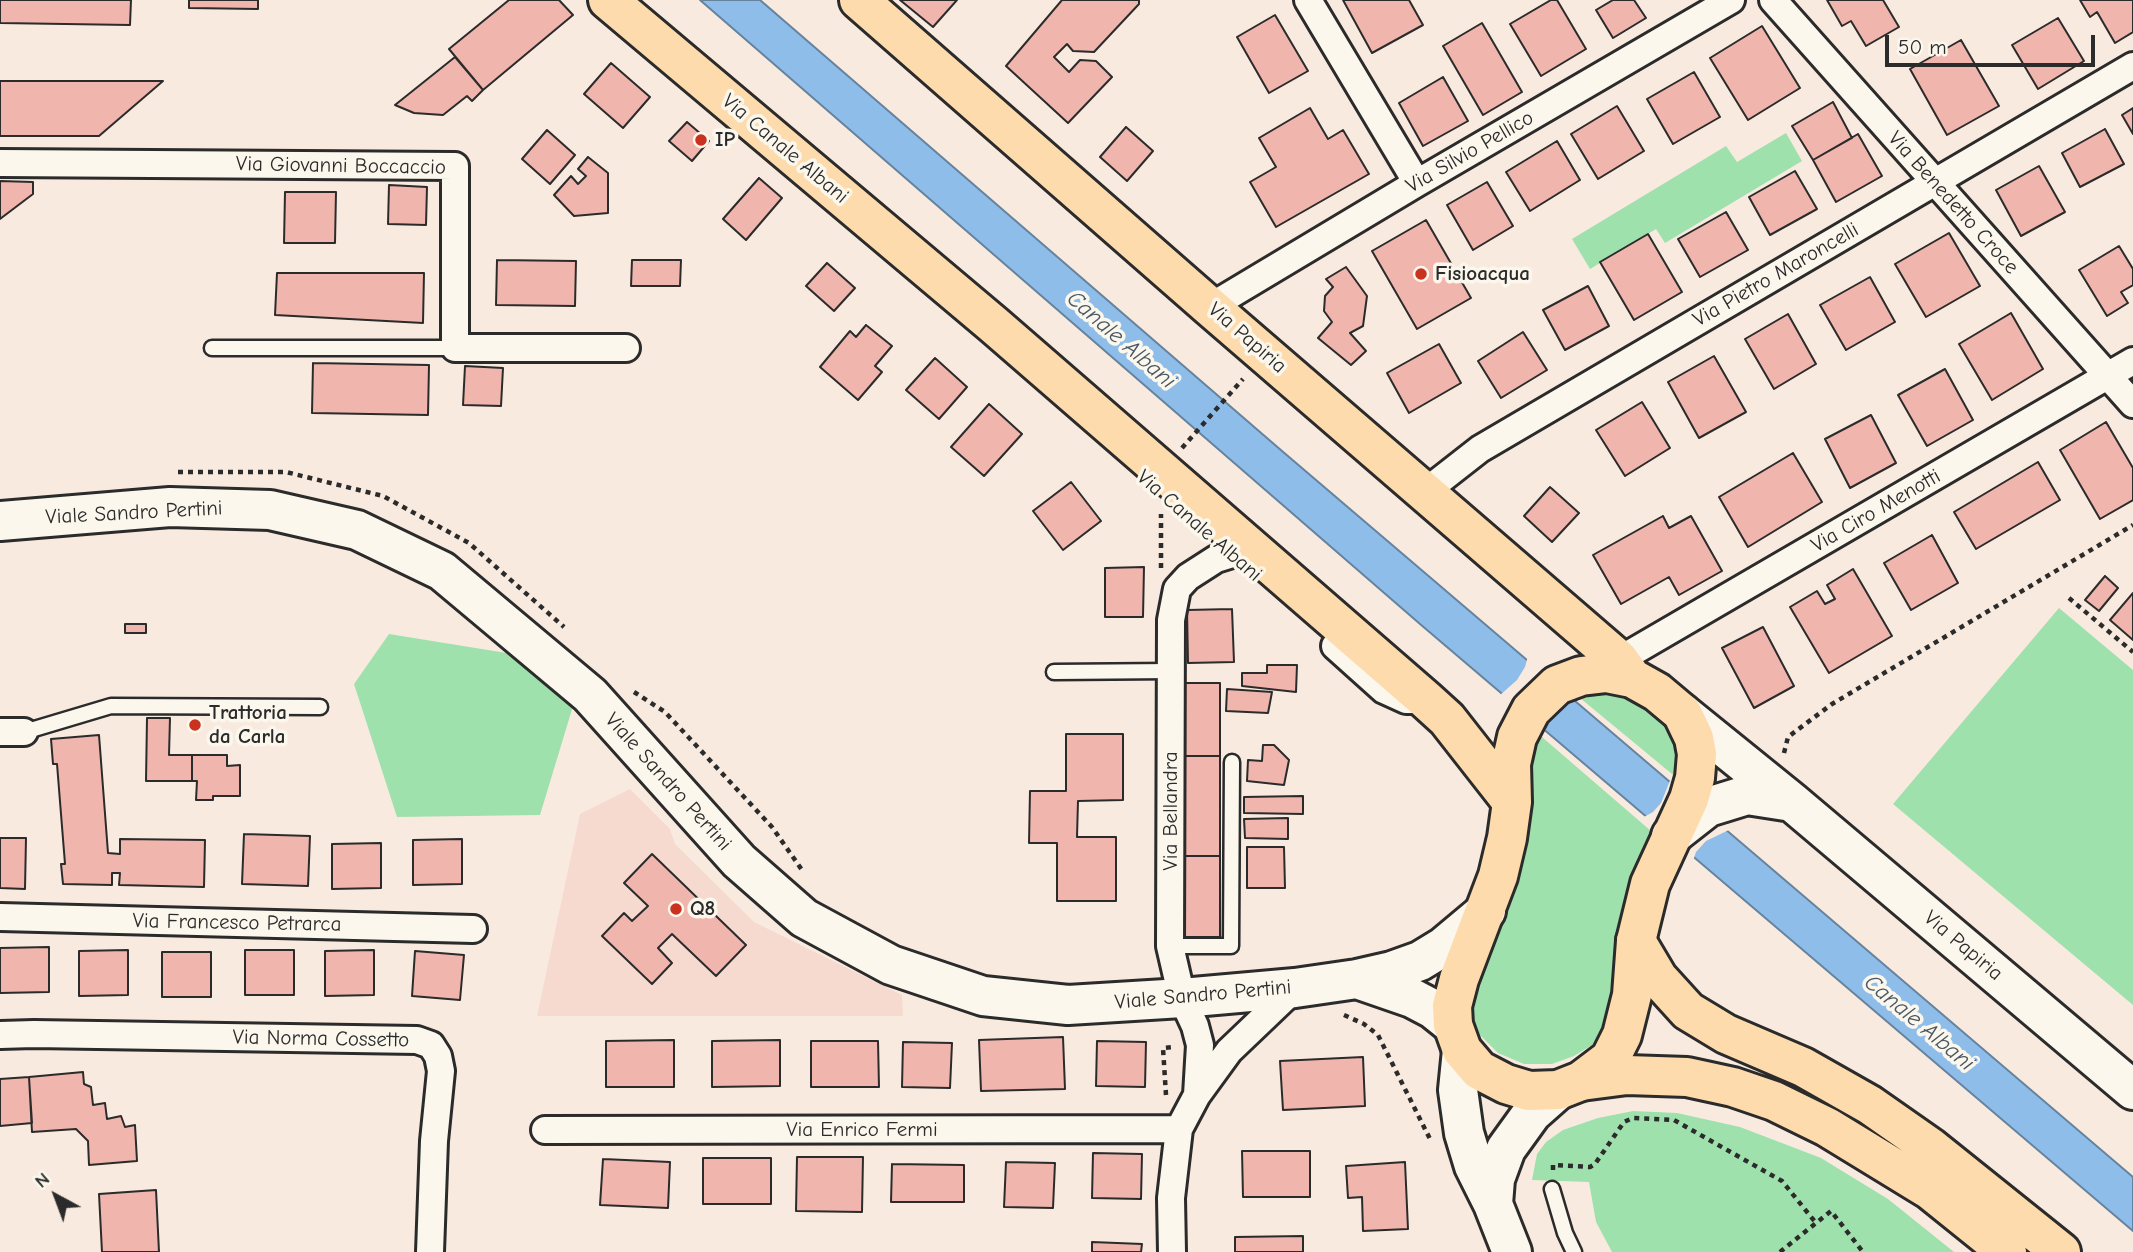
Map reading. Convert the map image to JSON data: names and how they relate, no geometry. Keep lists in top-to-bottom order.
{
  "streets": {
    "main road": ["Via Canale Albani", "Via Papiria", "Viale Sandro Pertini"],
    "street": [
      "Via Silvio Pellico",
      "Via Giovanni Boccaccio",
      "Via Benedetto Croce",
      "Via Pietro Maroncelli",
      "Via Ciro Menotti",
      "Via Bellandra",
      "Via Francesco Petrarca",
      "Via Norma Cossetto",
      "Via Enrico Fermi"
    ]
  },
  "crossings": [
    ["Via Canale Albani", "Via Bellandra"],
    ["Via Silvio Pellico", "Via Papiria"],
    ["Via Benedetto Croce", "Via Pietro Maroncelli"],
    ["Via Benedetto Croce", "Via Ciro Menotti"],
    ["Via Pietro Maroncelli", "Via Papiria"],
    ["Via Papiria", "Via Ciro Menotti"],
    ["Viale Sandro Pertini", "Via Bellandra"],
    ["Via Bellandra", "Via Enrico Fermi"]
  ],
  "water": ["Canale Albani"],
  "places": [
    "IP",
    "Fisioacqua",
    "Trattoria da Carla",
    "Q8"
  ],
  "scale_bar": "50 m",
  "north": "top left"
}
